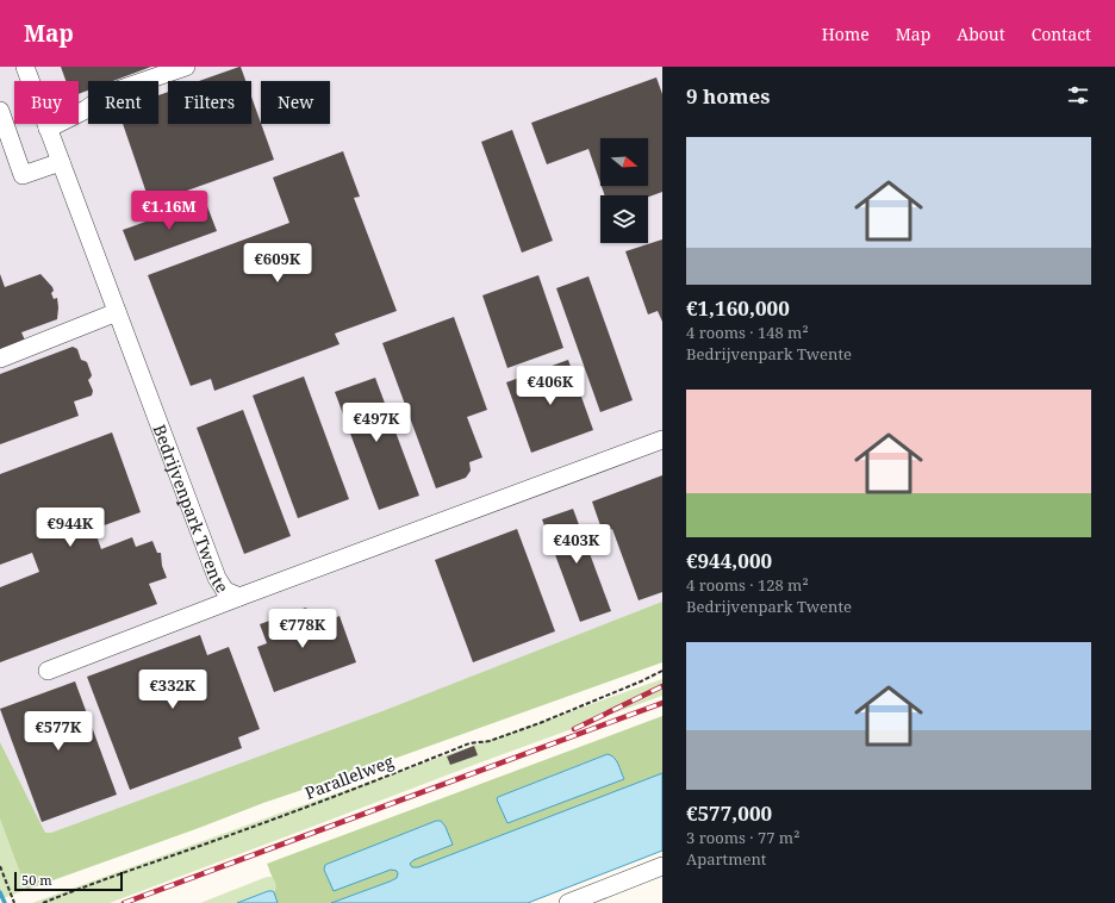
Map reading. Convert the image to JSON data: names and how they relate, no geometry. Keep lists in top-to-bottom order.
{
  "streets": {
    "street": ["Bedrijvenpark Twente"],
    "path": ["Parallelweg"]
  },
  "scale_bar": "50 m",
  "north": "right",
  "page": {
    "header": "Map",
    "nav": [
      "Home",
      "Map",
      "About",
      "Contact"
    ],
    "heading": "9 homes",
    "chip": [
      "Buy",
      "Rent",
      "Filters",
      "New"
    ],
    "list": [
      {
        "name": "€1,160,000",
        "note": "4 rooms · 148 m² · Bedrijvenpark Twente"
      },
      {
        "name": "€944,000",
        "note": "4 rooms · 128 m² · Bedrijvenpark Twente"
      },
      {
        "name": "€577,000",
        "note": "3 rooms · 77 m² · Apartment"
      }
    ],
    "price": [
      "€1.16M",
      "€609K",
      "€406K",
      "€497K",
      "€944K",
      "€403K",
      "€778K",
      "€332K",
      "€577K"
    ],
    "scale": "50 m"
  }
}
